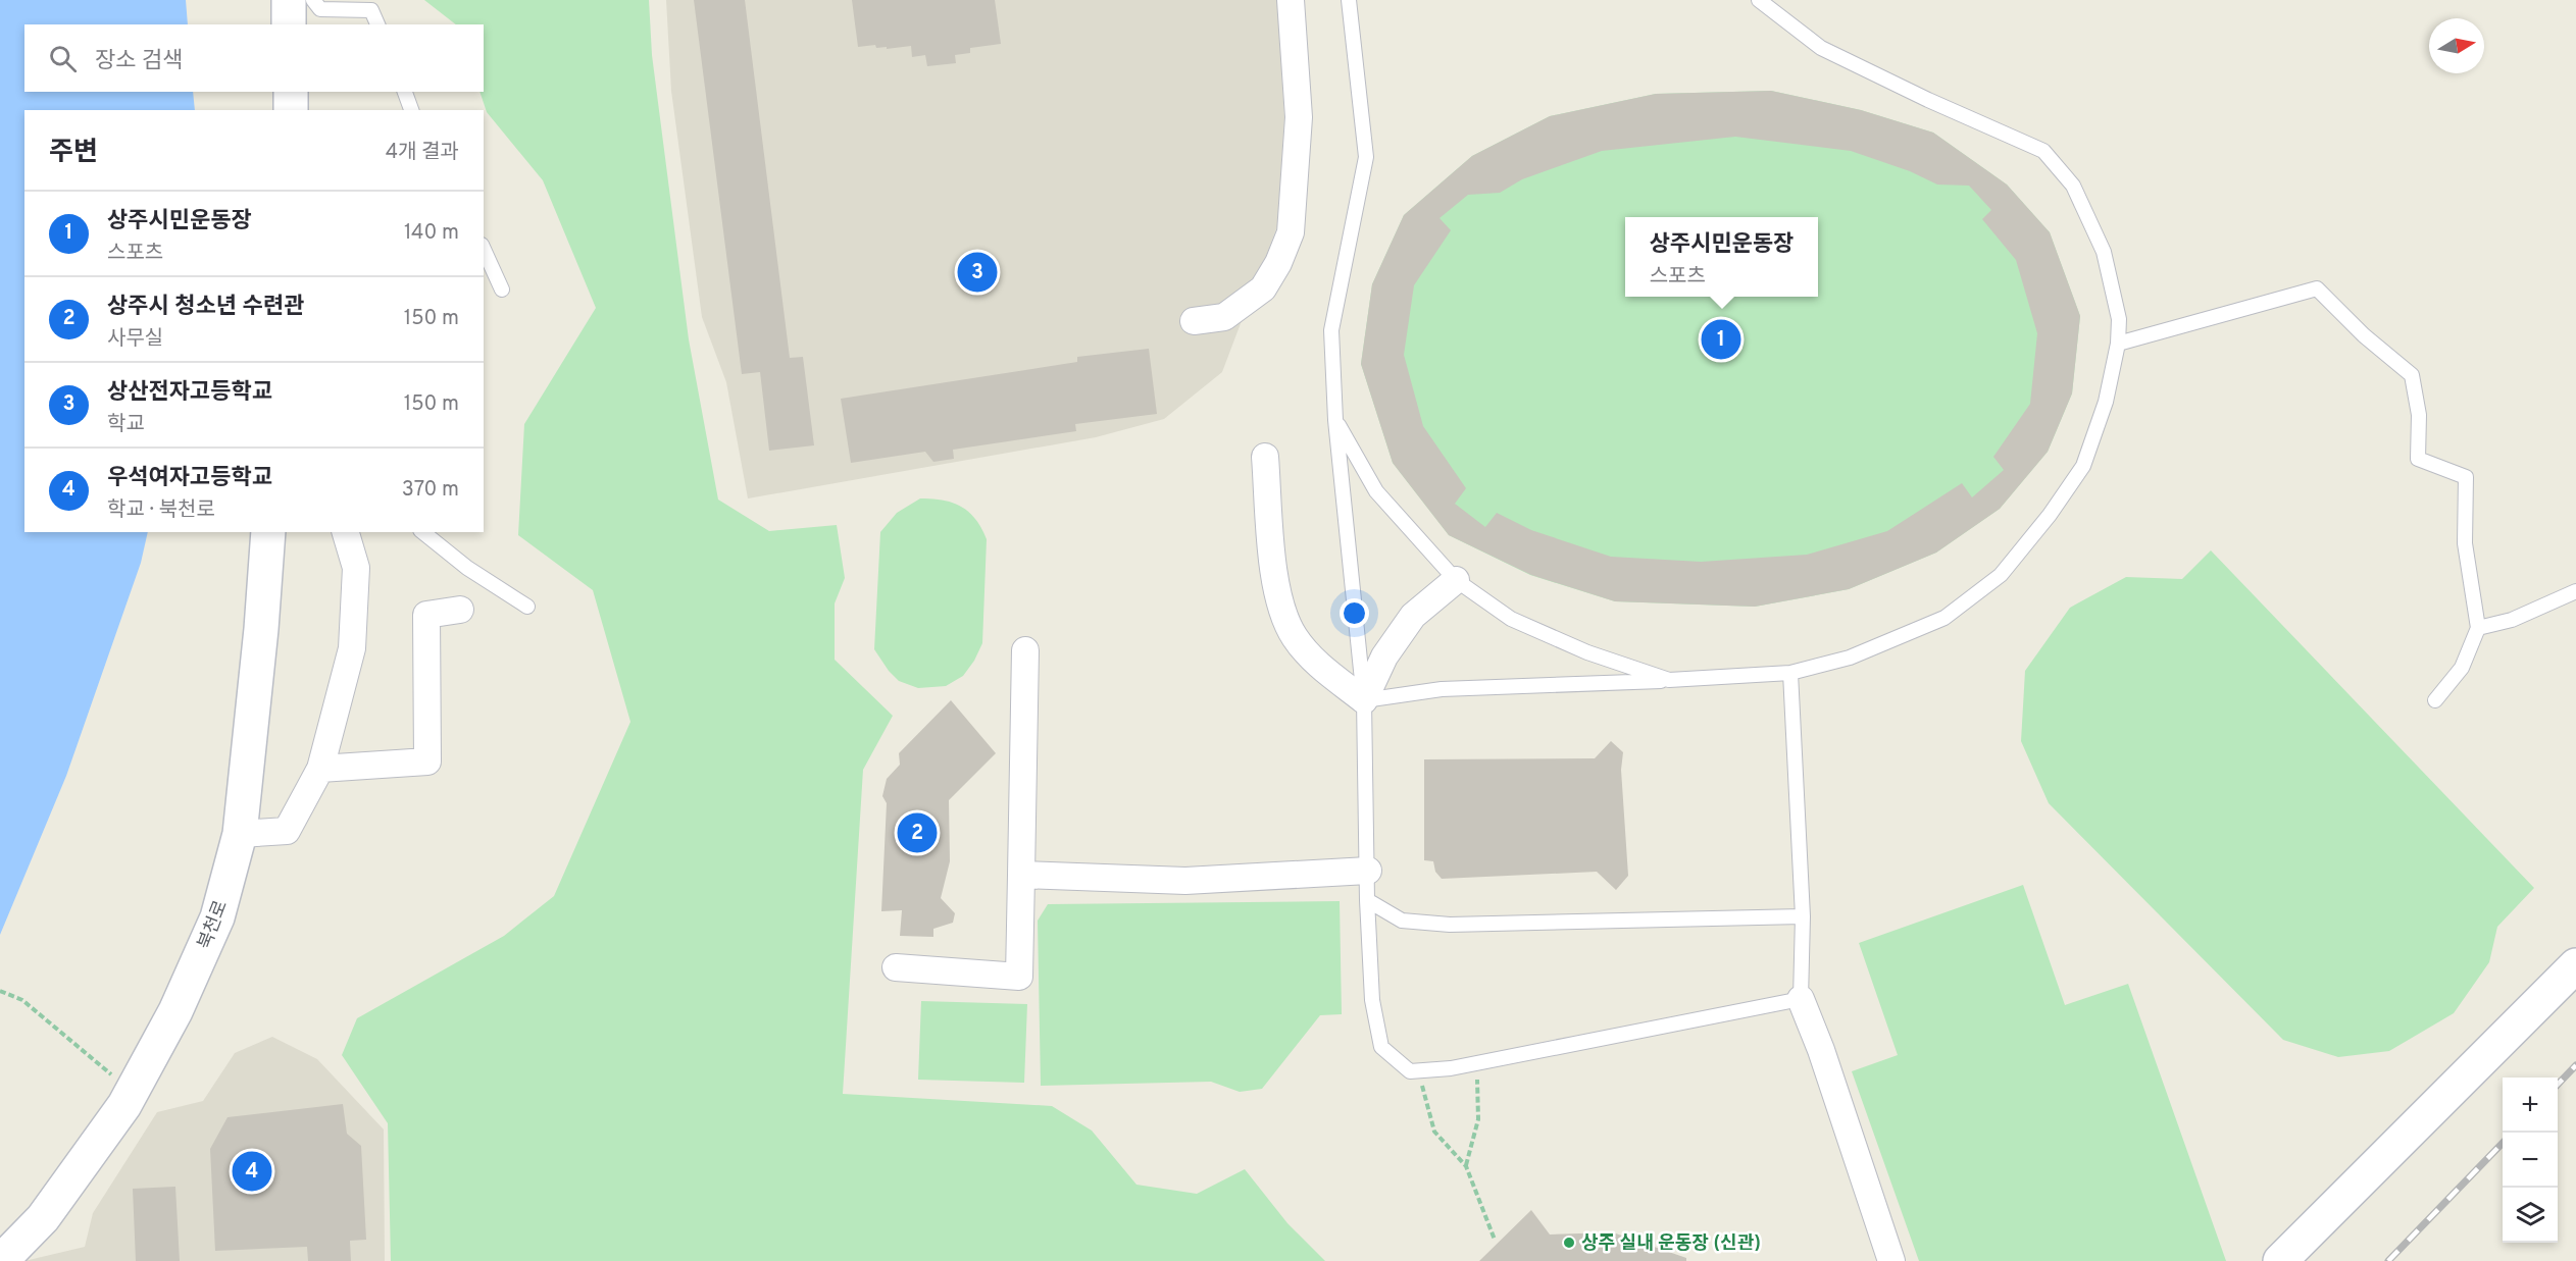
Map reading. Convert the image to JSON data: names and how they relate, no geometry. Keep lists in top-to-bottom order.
{
  "streets": {
    "street": ["북천로"]
  },
  "places": ["상주 실내 운동장 (신관)"],
  "north": "right",
  "page": {
    "search": "장소 검색",
    "heading": ["주변", "4개 결과"],
    "list": [
      {
        "mark": "1",
        "name": "상주시민운동장",
        "note": "스포츠",
        "value": "140 m"
      },
      {
        "mark": "2",
        "name": "상주시 청소년 수련관",
        "note": "사무실",
        "value": "150 m"
      },
      {
        "mark": "3",
        "name": "상산전자고등학교",
        "note": "학교",
        "value": "150 m"
      },
      {
        "mark": "4",
        "name": "우석여자고등학교",
        "note": "학교 · 북천로",
        "value": "370 m"
      }
    ],
    "popup": ["상주시민운동장", "스포츠"],
    "pins": [
      "3",
      "1",
      "2",
      "4"
    ],
    "map_buttons": ["+", "−"]
  }
}
